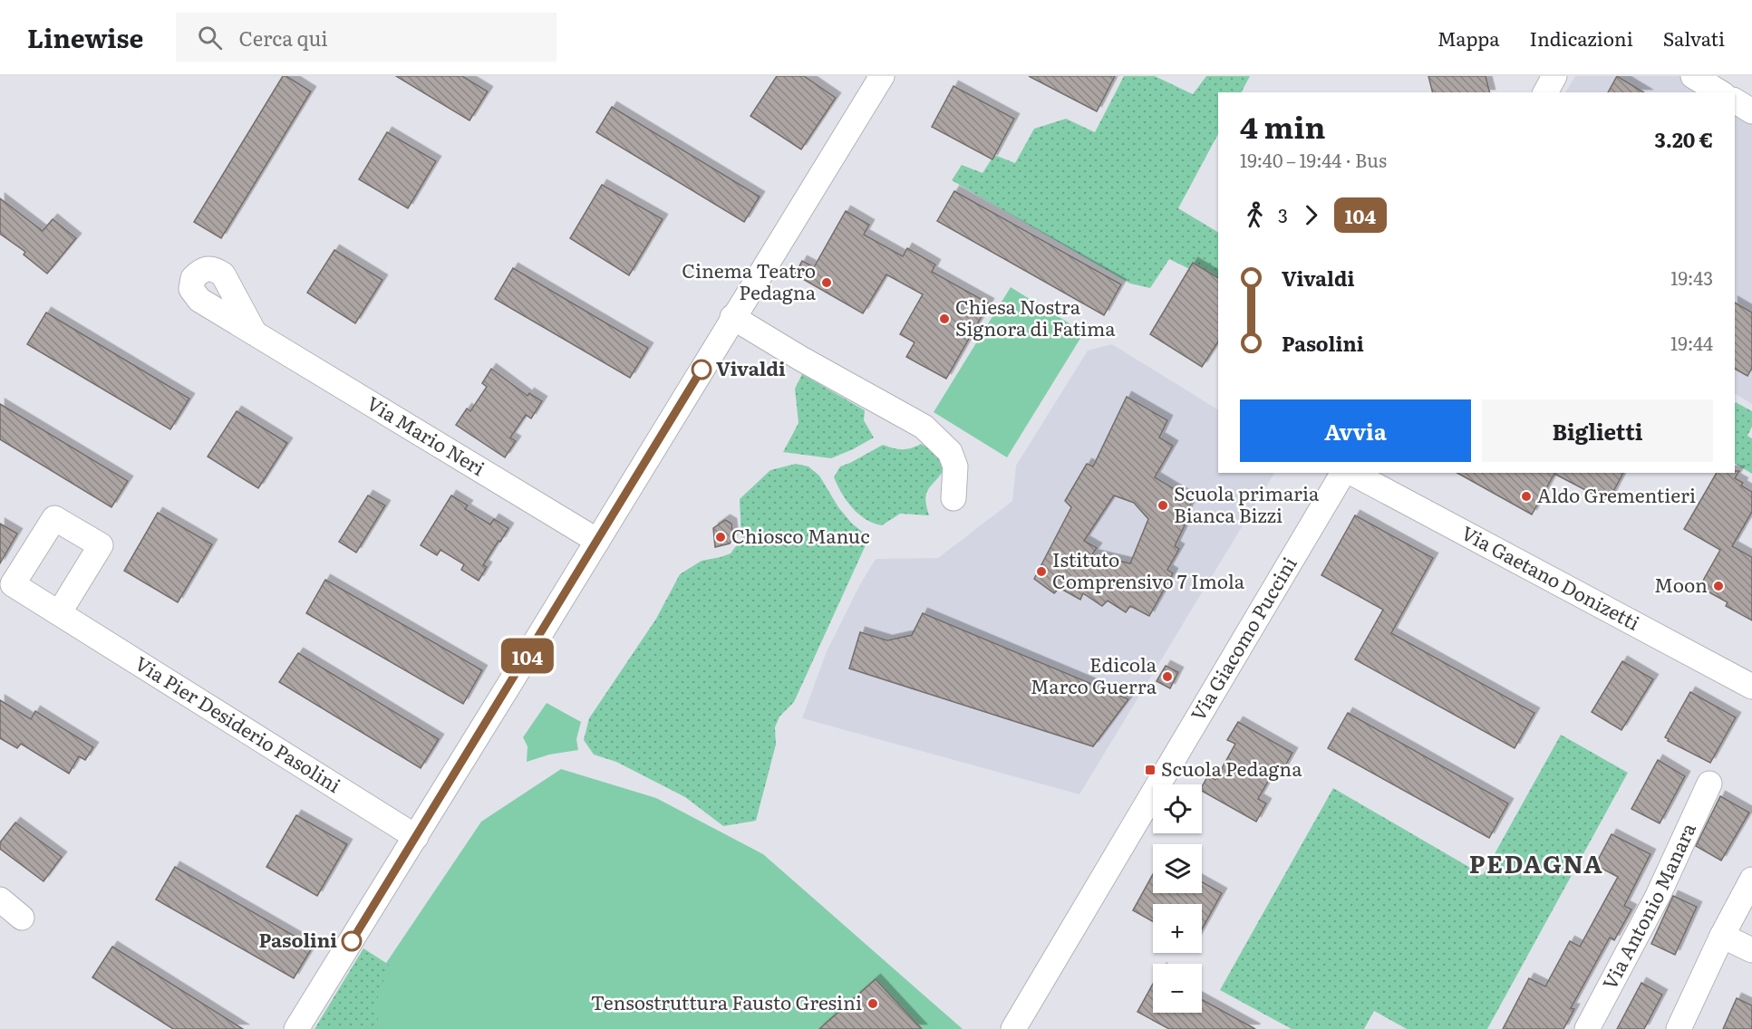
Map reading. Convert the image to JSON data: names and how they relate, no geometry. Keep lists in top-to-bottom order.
{
  "streets": {
    "street": [
      "Via Mario Neri",
      "Via Gaetano Donizetti",
      "Via Giacomo Puccini",
      "Via Pier Desiderio Pasolini",
      "Via Antonio Manara"
    ]
  },
  "districts": ["PEDAGNA"],
  "places": {
    "other": [
      "Cinema Teatro Pedagna",
      "Chiesa Nostra Signora di Fatima",
      "Vivaldi",
      "Aldo Grementieri",
      "Scuola primaria Bianca Bizzi",
      "Chiosco Manuc",
      "Istituto Comprensivo 7 Imola",
      "Moon",
      "Edicola Marco Guerra",
      "Pasolini",
      "Tensostruttura Fausto Gresini"
    ],
    "transit": ["Scuola Pedagna"]
  },
  "lines": ["bus line 104"],
  "page": {
    "header": "Linewise",
    "search": "Cerca qui",
    "nav": ["Mappa", "Indicazioni", "Salvati"],
    "on_map": "104",
    "heading": ["4 min", "19:40 – 19:44 · Bus", "3.20 €"],
    "legs": ["3", "104"],
    "list": [
      {
        "name": "Vivaldi",
        "value": "19:43"
      },
      {
        "name": "Pasolini",
        "value": "19:44"
      }
    ],
    "buttons": ["Avvia", "Biglietti"],
    "map_buttons": ["+", "−"]
  }
}
